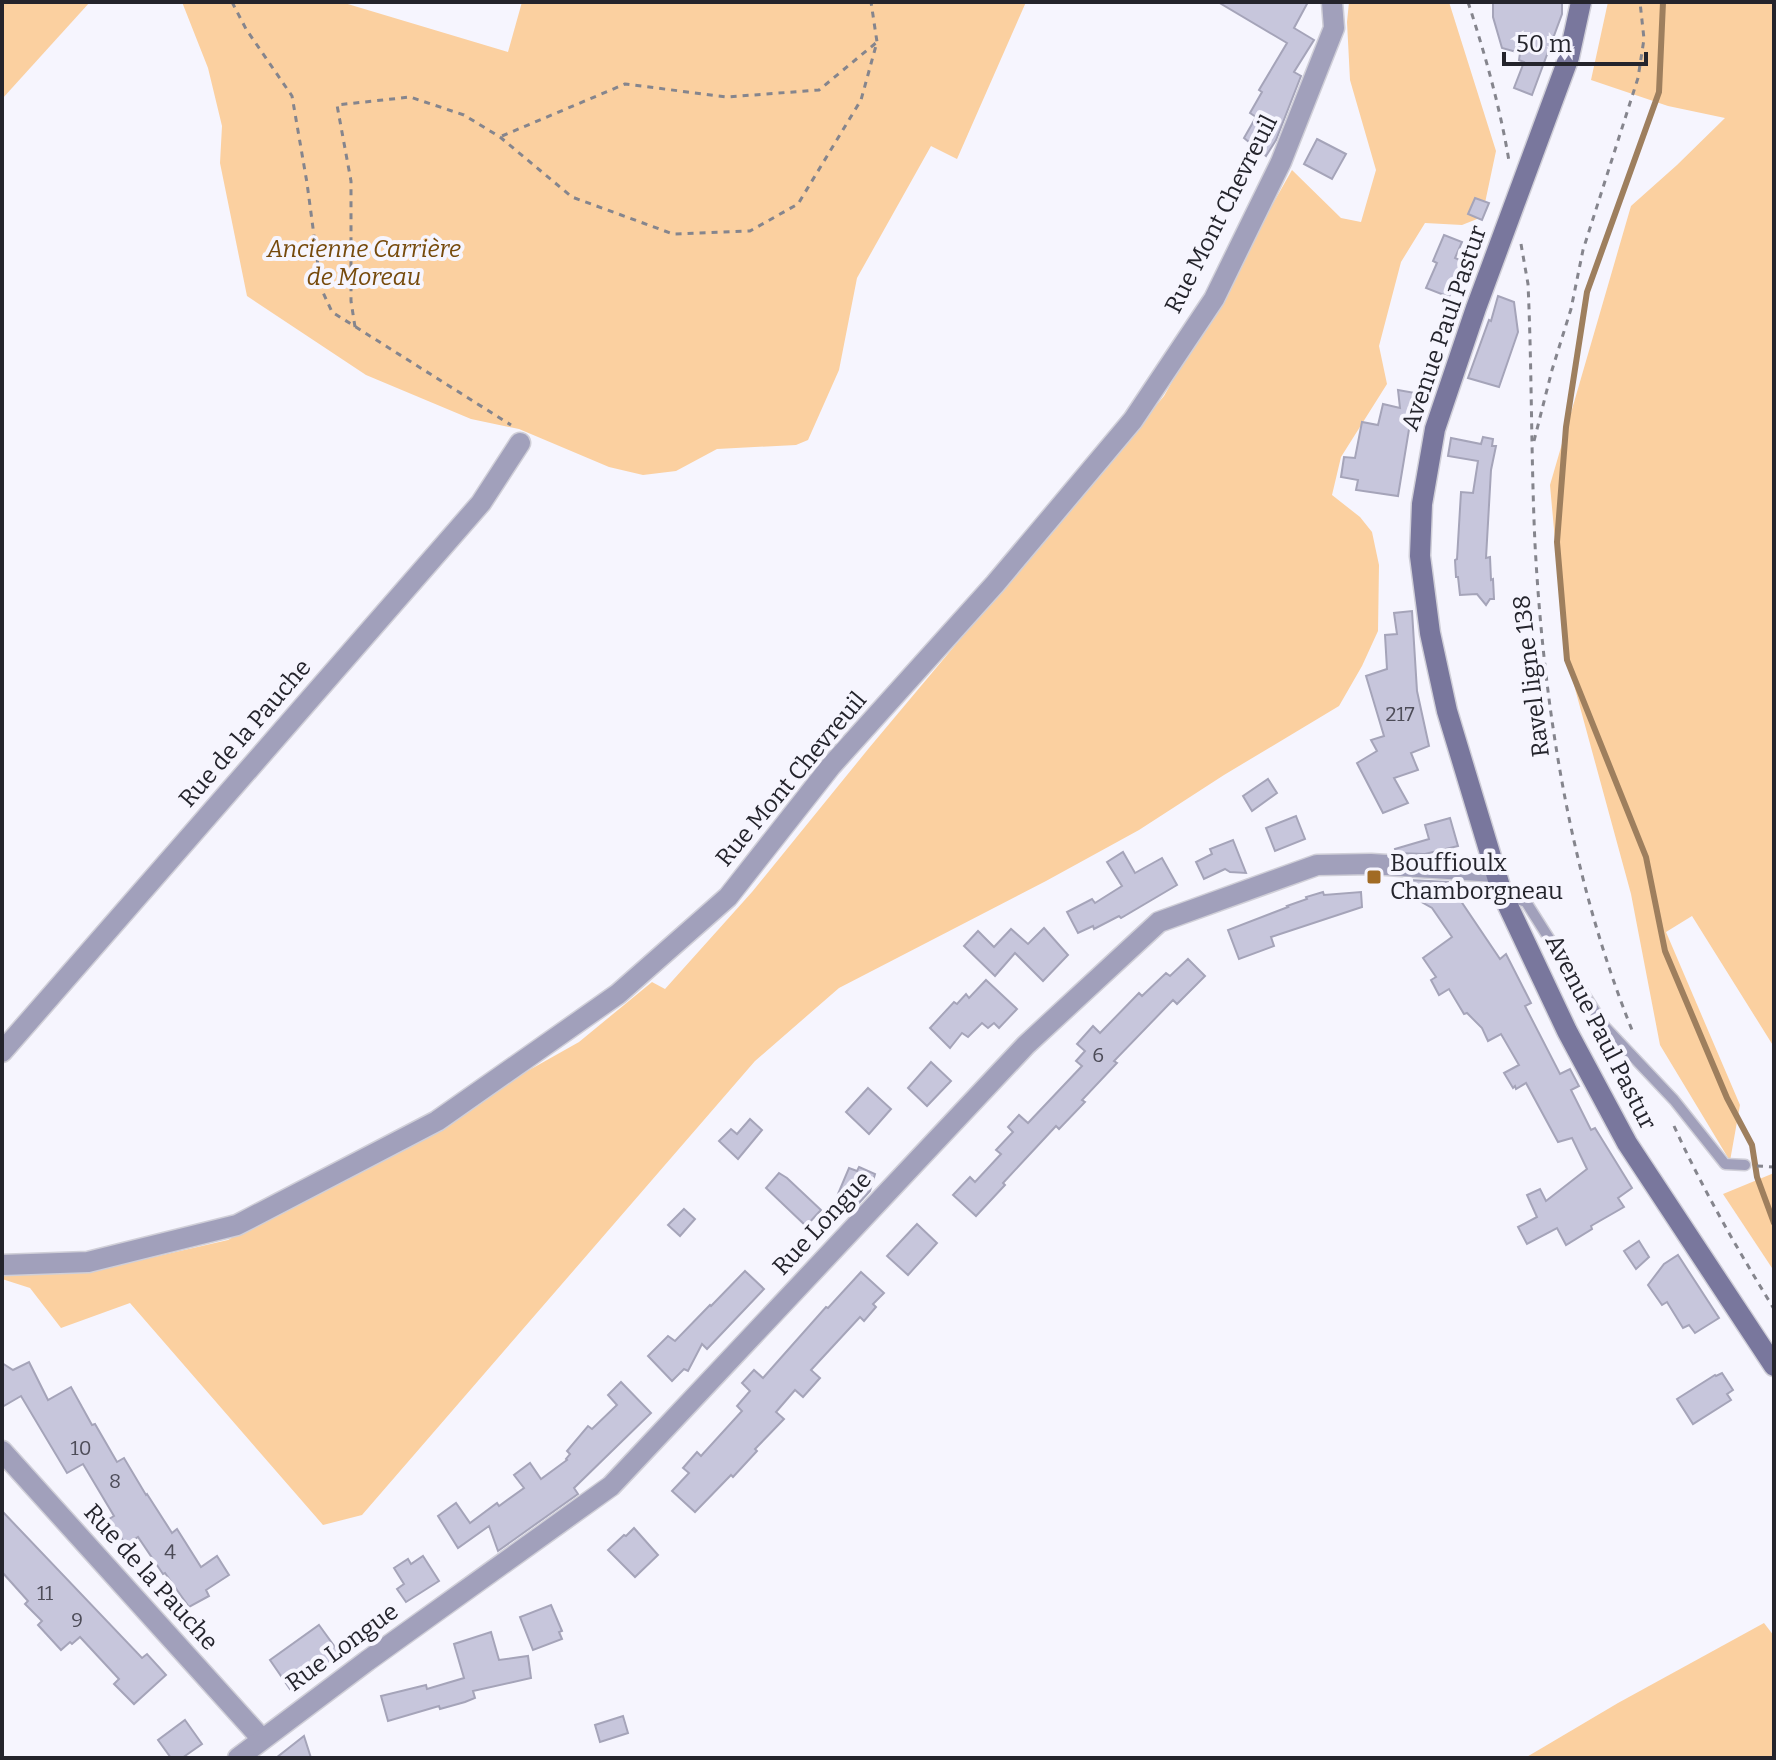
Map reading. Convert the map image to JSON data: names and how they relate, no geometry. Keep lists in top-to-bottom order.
{
  "streets": {
    "main road": ["Avenue Paul Pastur"],
    "street": ["Rue Mont Chevreuil", "Rue de la Pauche", "Rue Longue"],
    "path": ["Ravel ligne 138"]
  },
  "crossings": [
    ["Avenue Paul Pastur", "Rue Longue"],
    ["Rue de la Pauche", "Rue Longue"]
  ],
  "parks": ["Ancienne Carrière de Moreau"],
  "places": {
    "transit": ["Bouffioulx Chamborgneau"]
  },
  "house_numbers": [
    "217",
    "6",
    "10",
    "8",
    "4",
    "11",
    "9"
  ],
  "scale_bar": "50 m"
}
